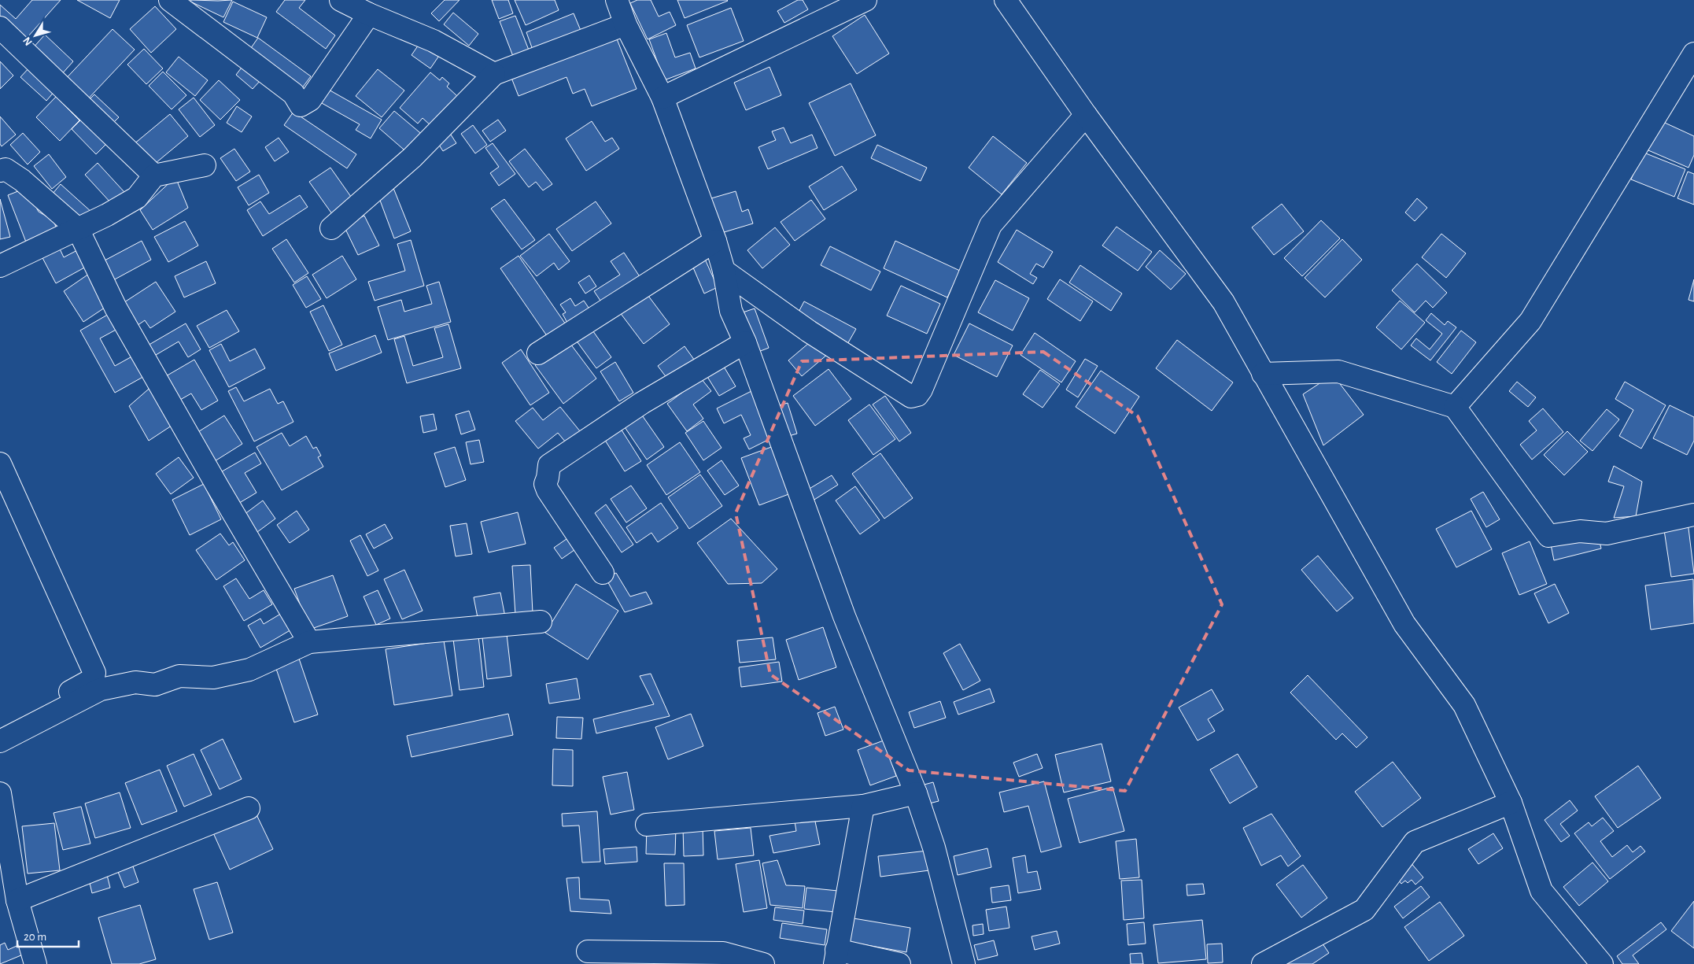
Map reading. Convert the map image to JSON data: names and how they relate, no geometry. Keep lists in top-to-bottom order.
{
  "scale_bar": "20 m",
  "north": "bottom left"
}
